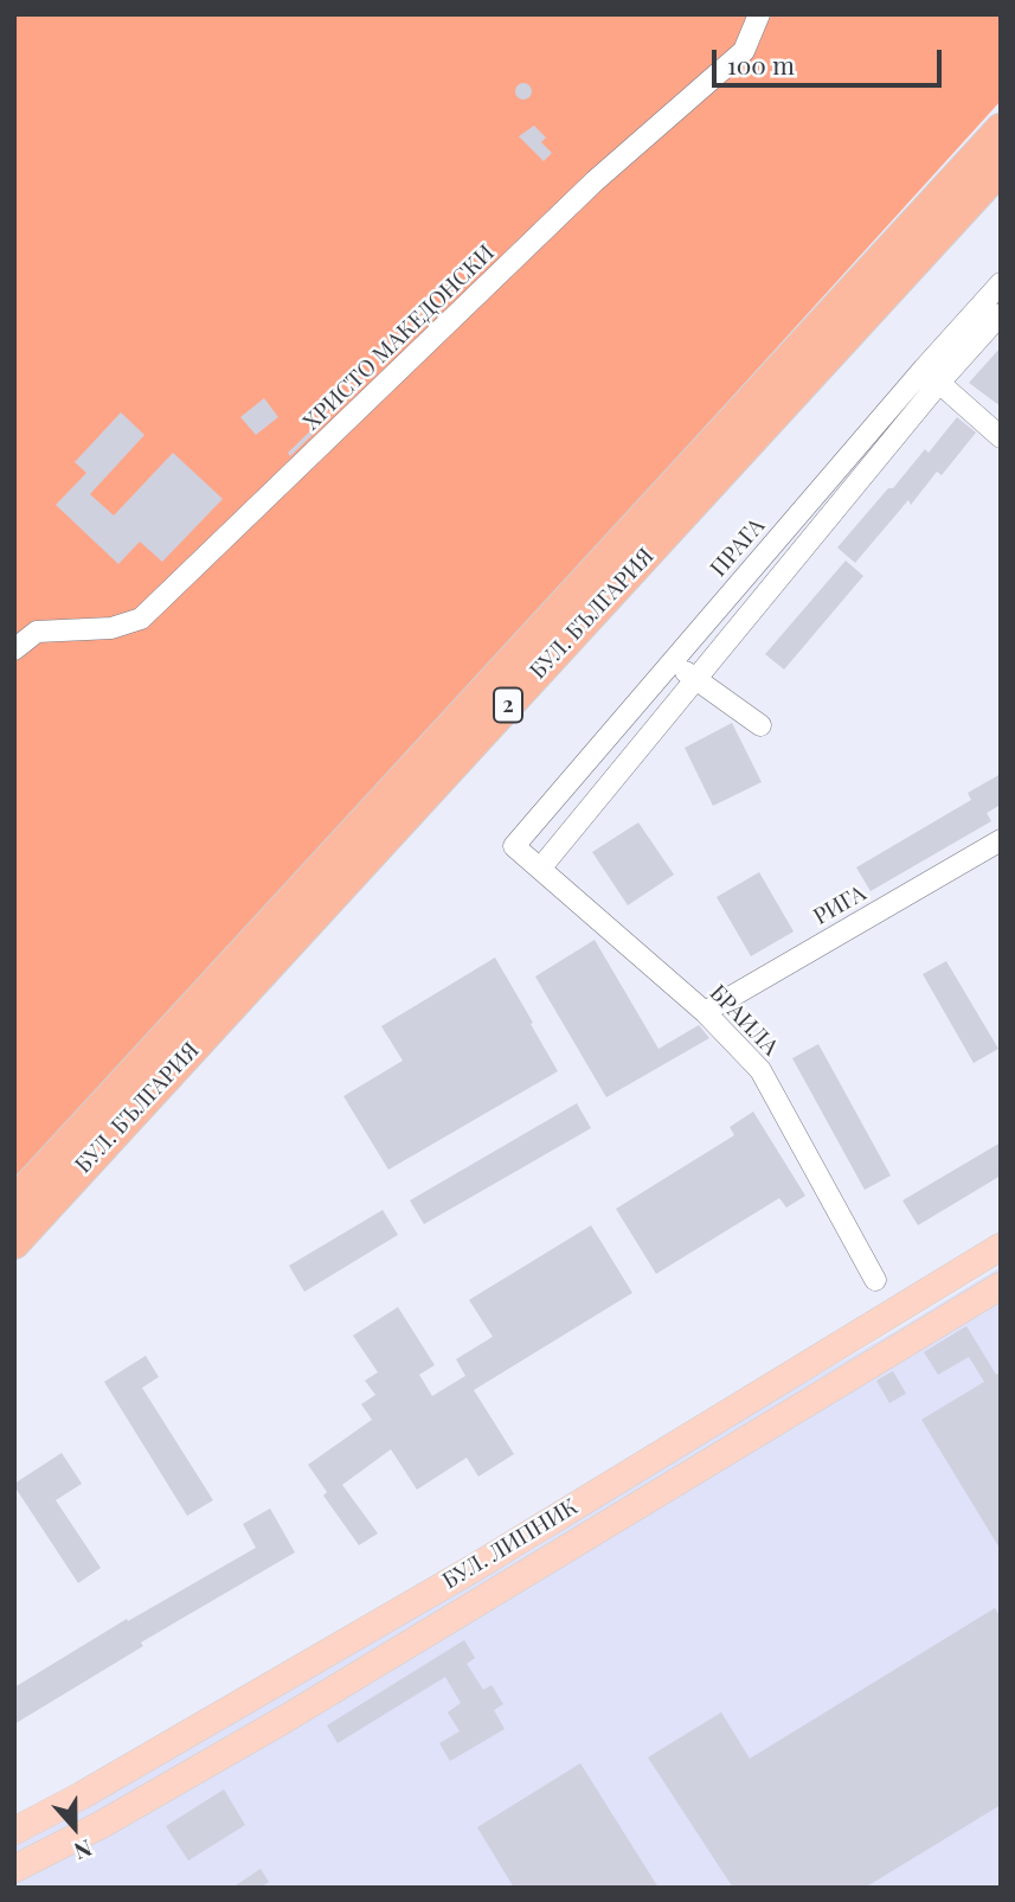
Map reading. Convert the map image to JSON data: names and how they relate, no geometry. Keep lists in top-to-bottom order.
{
  "streets": {
    "highway": ["БУЛ. БЪЛГАРИЯ", "2"],
    "main road": ["БУЛ. ЛИПНИК"],
    "street": [
      "ХРИСТО МАКЕДОНСКИ",
      "ПРАГА",
      "РИГА",
      "БРАИЛА"
    ]
  },
  "crossings": [
    ["ПРАГА", "БРАИЛА"],
    ["РИГА", "БРАИЛА"]
  ],
  "scale_bar": "100 m",
  "north": "bottom"
}
